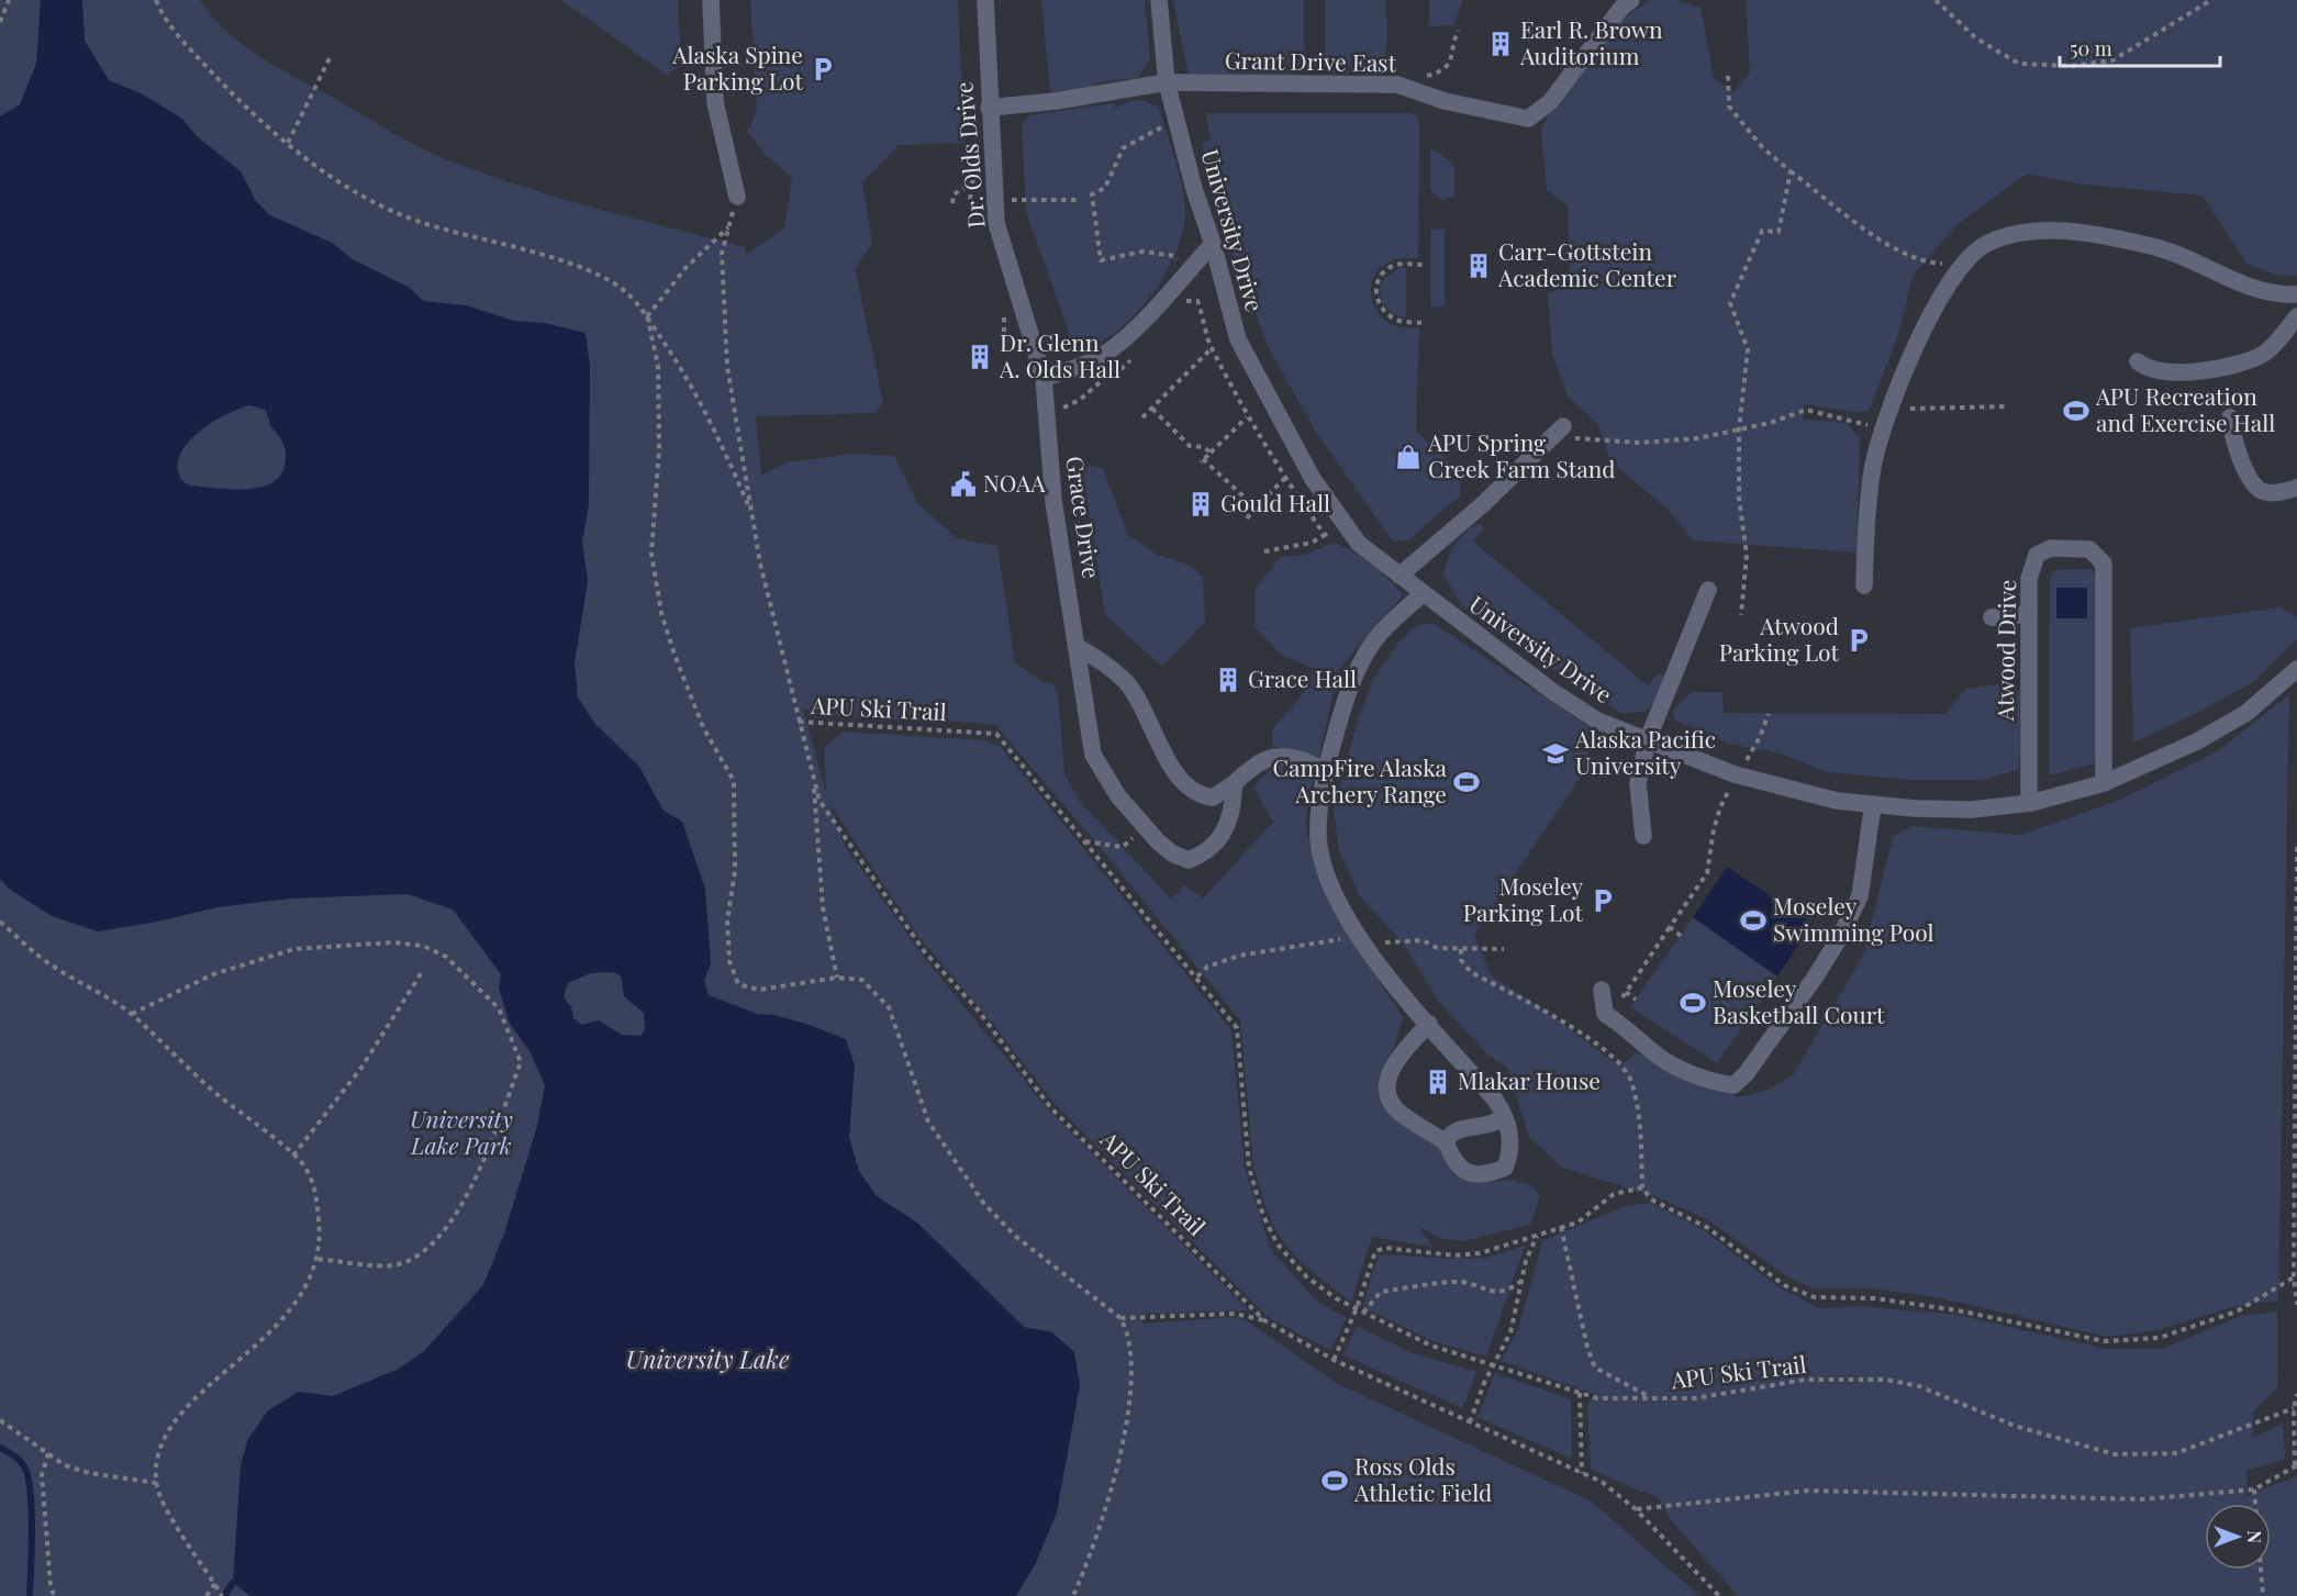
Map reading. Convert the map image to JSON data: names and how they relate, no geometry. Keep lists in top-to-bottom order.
{
  "streets": {
    "street": [
      "Grant Drive East",
      "Dr. Olds Drive",
      "University Drive",
      "Grace Drive",
      "Atwood Drive"
    ],
    "path": ["APU Ski Trail"]
  },
  "crossings": [
    ["Grant Drive East", "University Drive"],
    ["Dr. Olds Drive", "Grace Drive"],
    ["University Drive", "Atwood Drive"]
  ],
  "water": ["University Lake"],
  "parks": ["University Lake Park"],
  "places": {
    "building": [
      "Earl R. Brown Auditorium",
      "Carr-Gottstein Academic Center",
      "Dr. Glenn A. Olds Hall",
      "Gould Hall",
      "Grace Hall",
      "Mlakar House"
    ],
    "parking": ["Alaska Spine Parking Lot", "Atwood Parking Lot", "Moseley Parking Lot"],
    "sports": [
      "APU Recreation and Exercise Hall",
      "CampFire Alaska Archery Range",
      "Moseley Swimming Pool",
      "Moseley Basketball Court",
      "Ross Olds Athletic Field"
    ],
    "shop": ["APU Spring Creek Farm Stand"],
    "public building": ["NOAA"],
    "school or university": ["Alaska Pacific University"]
  },
  "scale_bar": "50 m",
  "north": "right"
}
